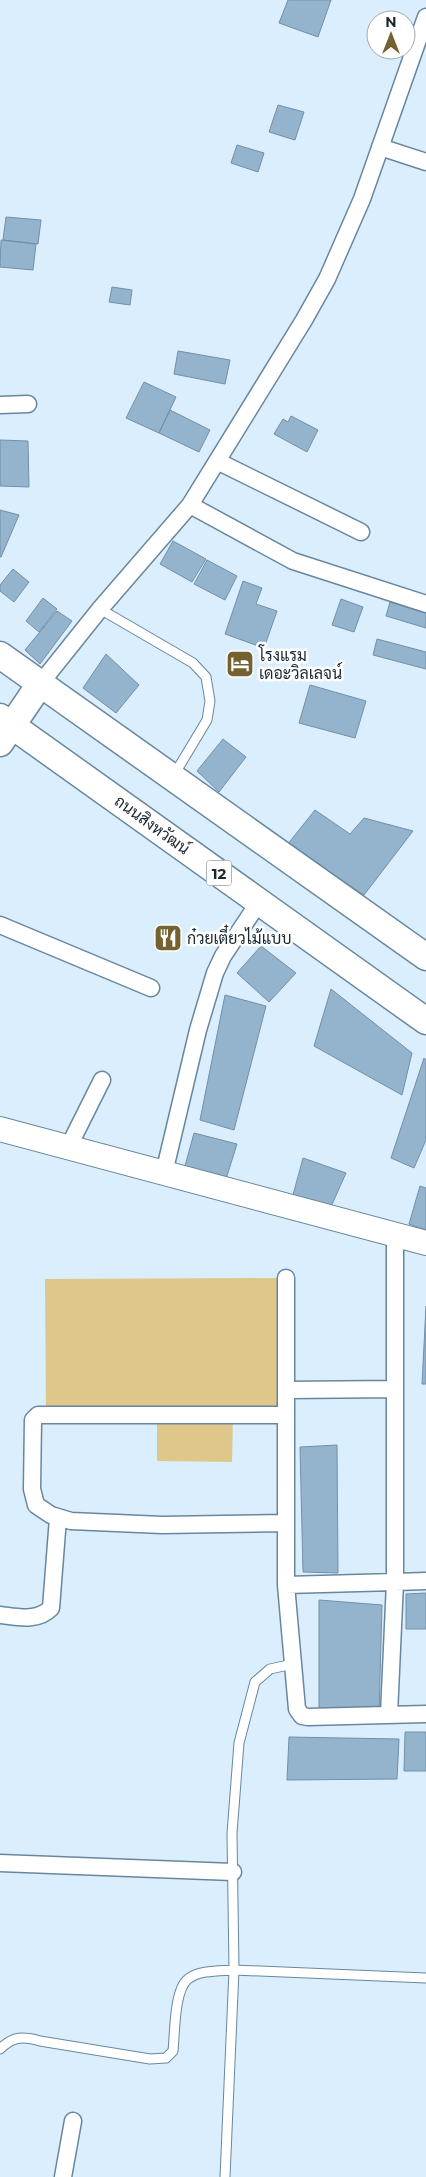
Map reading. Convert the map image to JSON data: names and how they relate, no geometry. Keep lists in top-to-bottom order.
{
  "streets": {
    "main road": ["ถนนสิงหวัฒน์", "12"]
  },
  "places": {
    "hotel": ["โรงแรม เดอะวิลเลจน์"],
    "restaurant": ["ก๋วยเตี๋ยวไม้แบบ"]
  },
  "north": "top"
}
